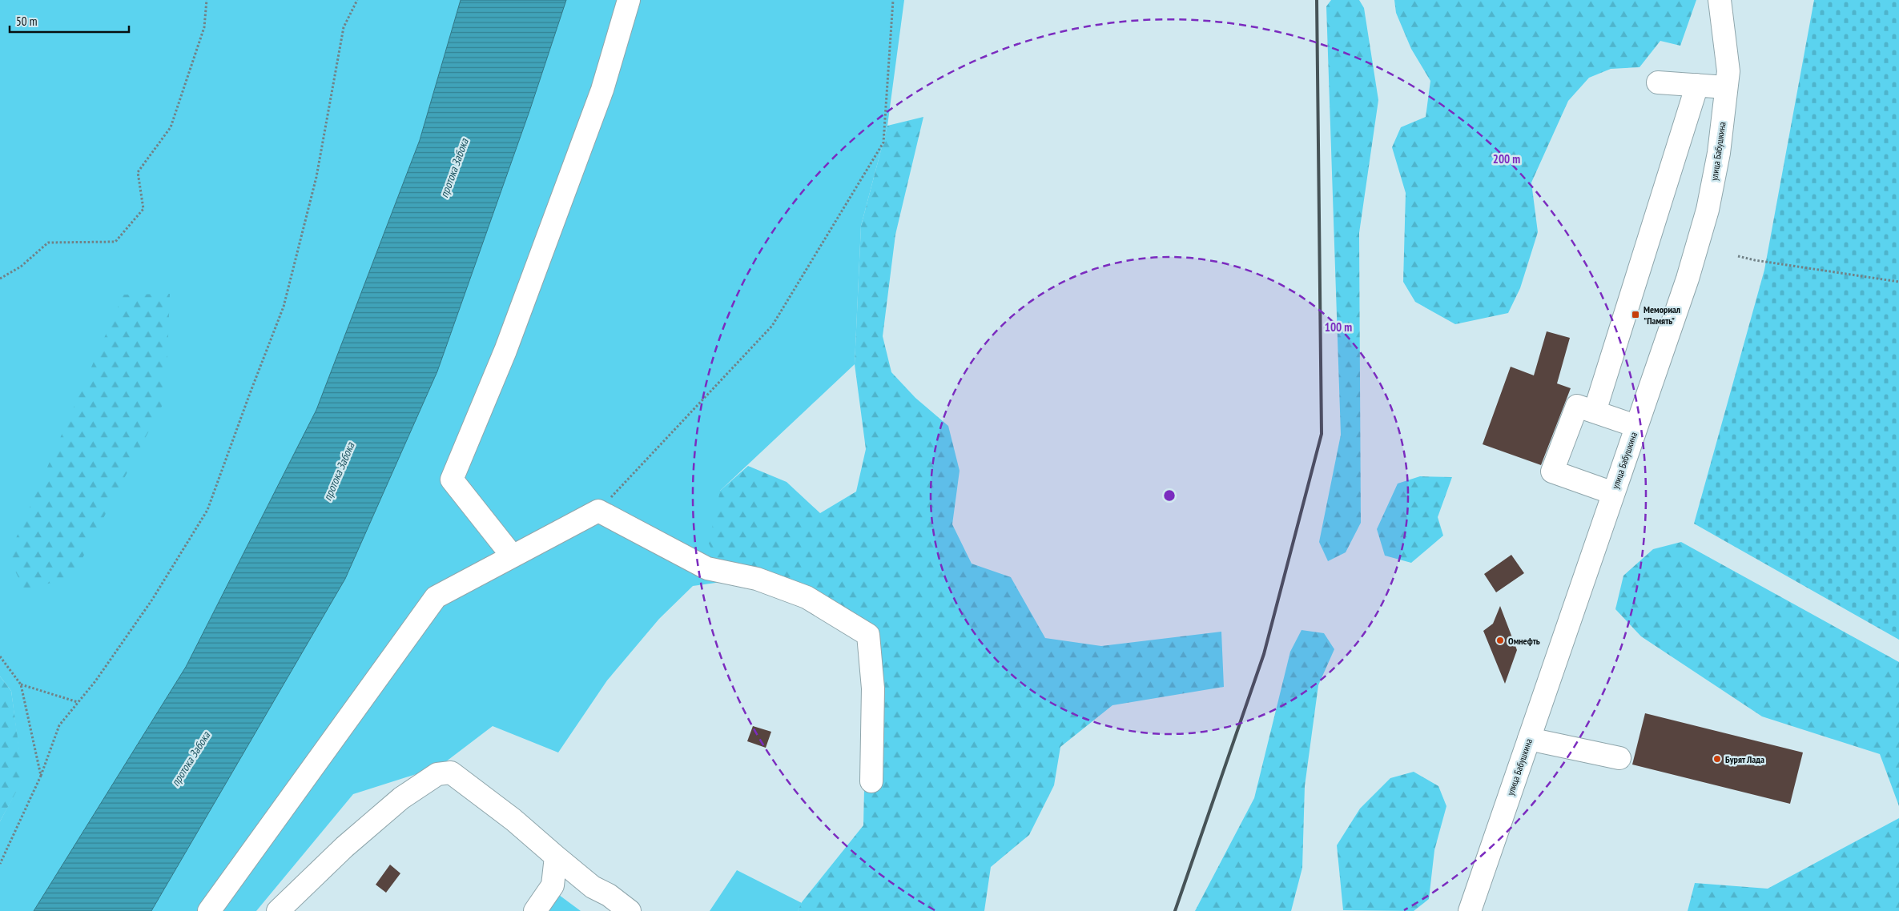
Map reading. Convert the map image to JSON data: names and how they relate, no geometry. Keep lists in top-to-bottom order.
{
  "streets": {
    "main road": ["улица Бабушкина"]
  },
  "water": ["протока Забока"],
  "places": {
    "transit": ["Мемориал \"Память\""],
    "other": ["Омнефть", "Бурят Лада"]
  },
  "scale_bar": "50 m",
  "rings": ["200 m", "100 m"]
}
